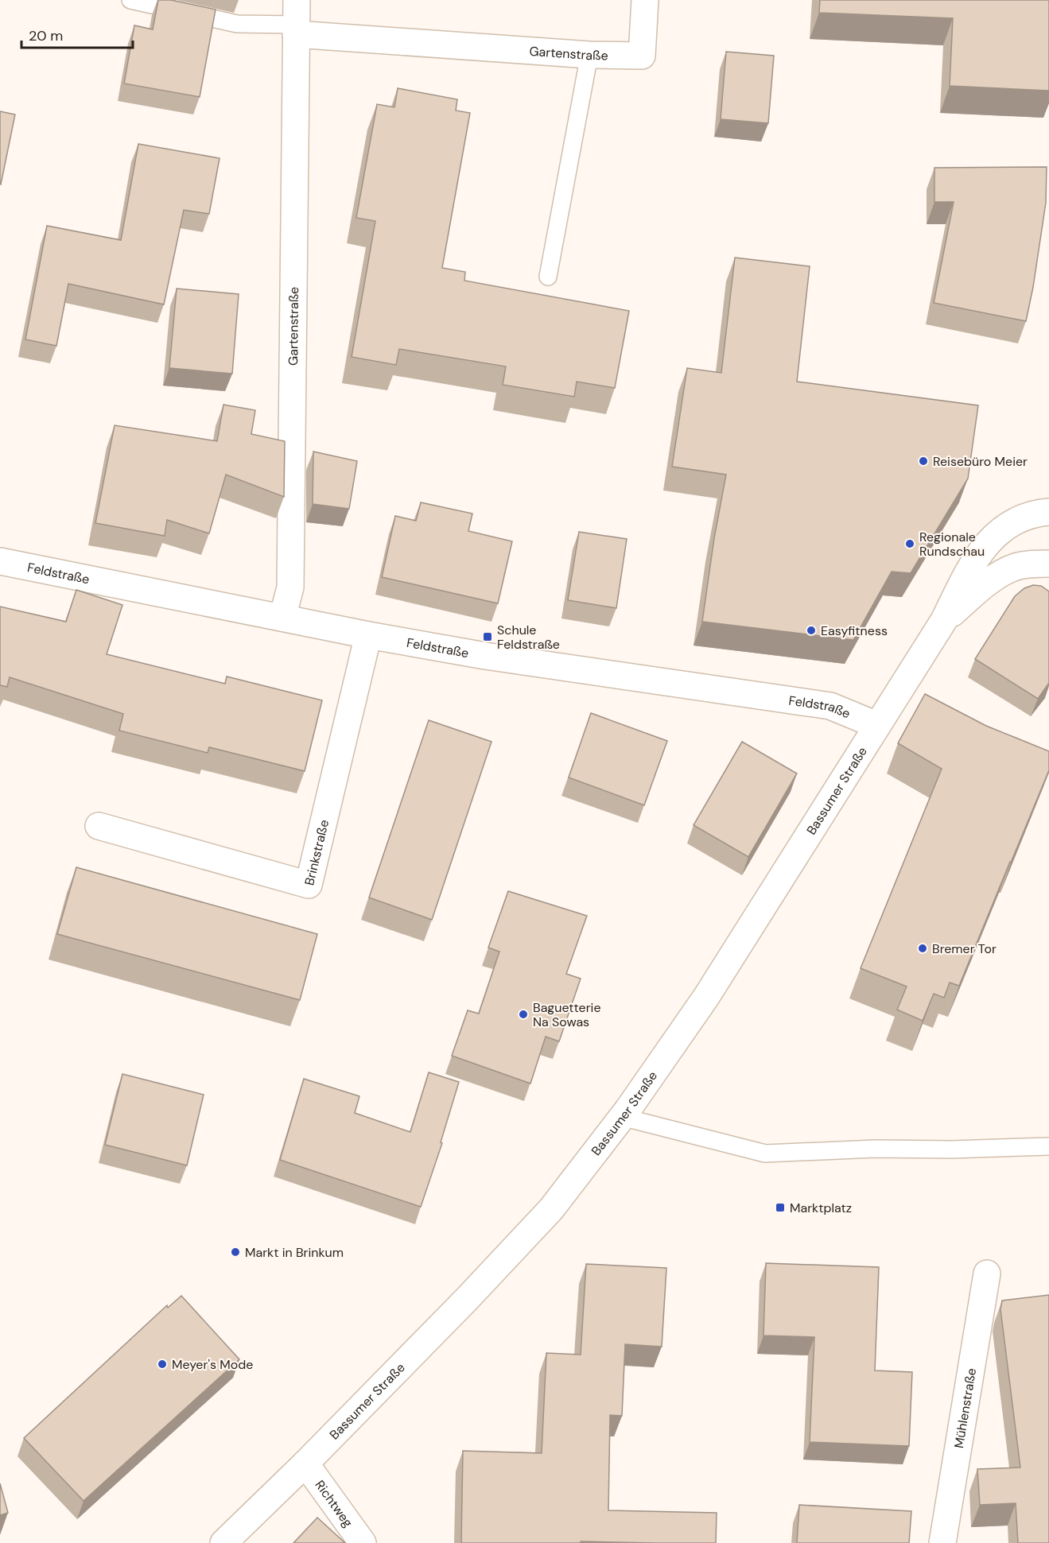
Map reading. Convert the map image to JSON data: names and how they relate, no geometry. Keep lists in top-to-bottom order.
{
  "streets": {
    "street": [
      "Gartenstraße",
      "Feldstraße",
      "Bassumer Straße",
      "Brinkstraße",
      "Mühlenstraße",
      "Richtweg"
    ]
  },
  "crossings": [
    ["Gartenstraße", "Feldstraße"],
    ["Feldstraße", "Bassumer Straße"],
    ["Feldstraße", "Brinkstraße"],
    ["Bassumer Straße", "Richtweg"]
  ],
  "places": {
    "other": [
      "Reisebüro Meier",
      "Regionale Rundschau",
      "Easyfitness",
      "Bremer Tor",
      "Baguetterie Na Sowas",
      "Markt in Brinkum",
      "Meyer's Mode"
    ],
    "transit": ["Schule Feldstraße", "Marktplatz"]
  },
  "scale_bar": "20 m"
}
